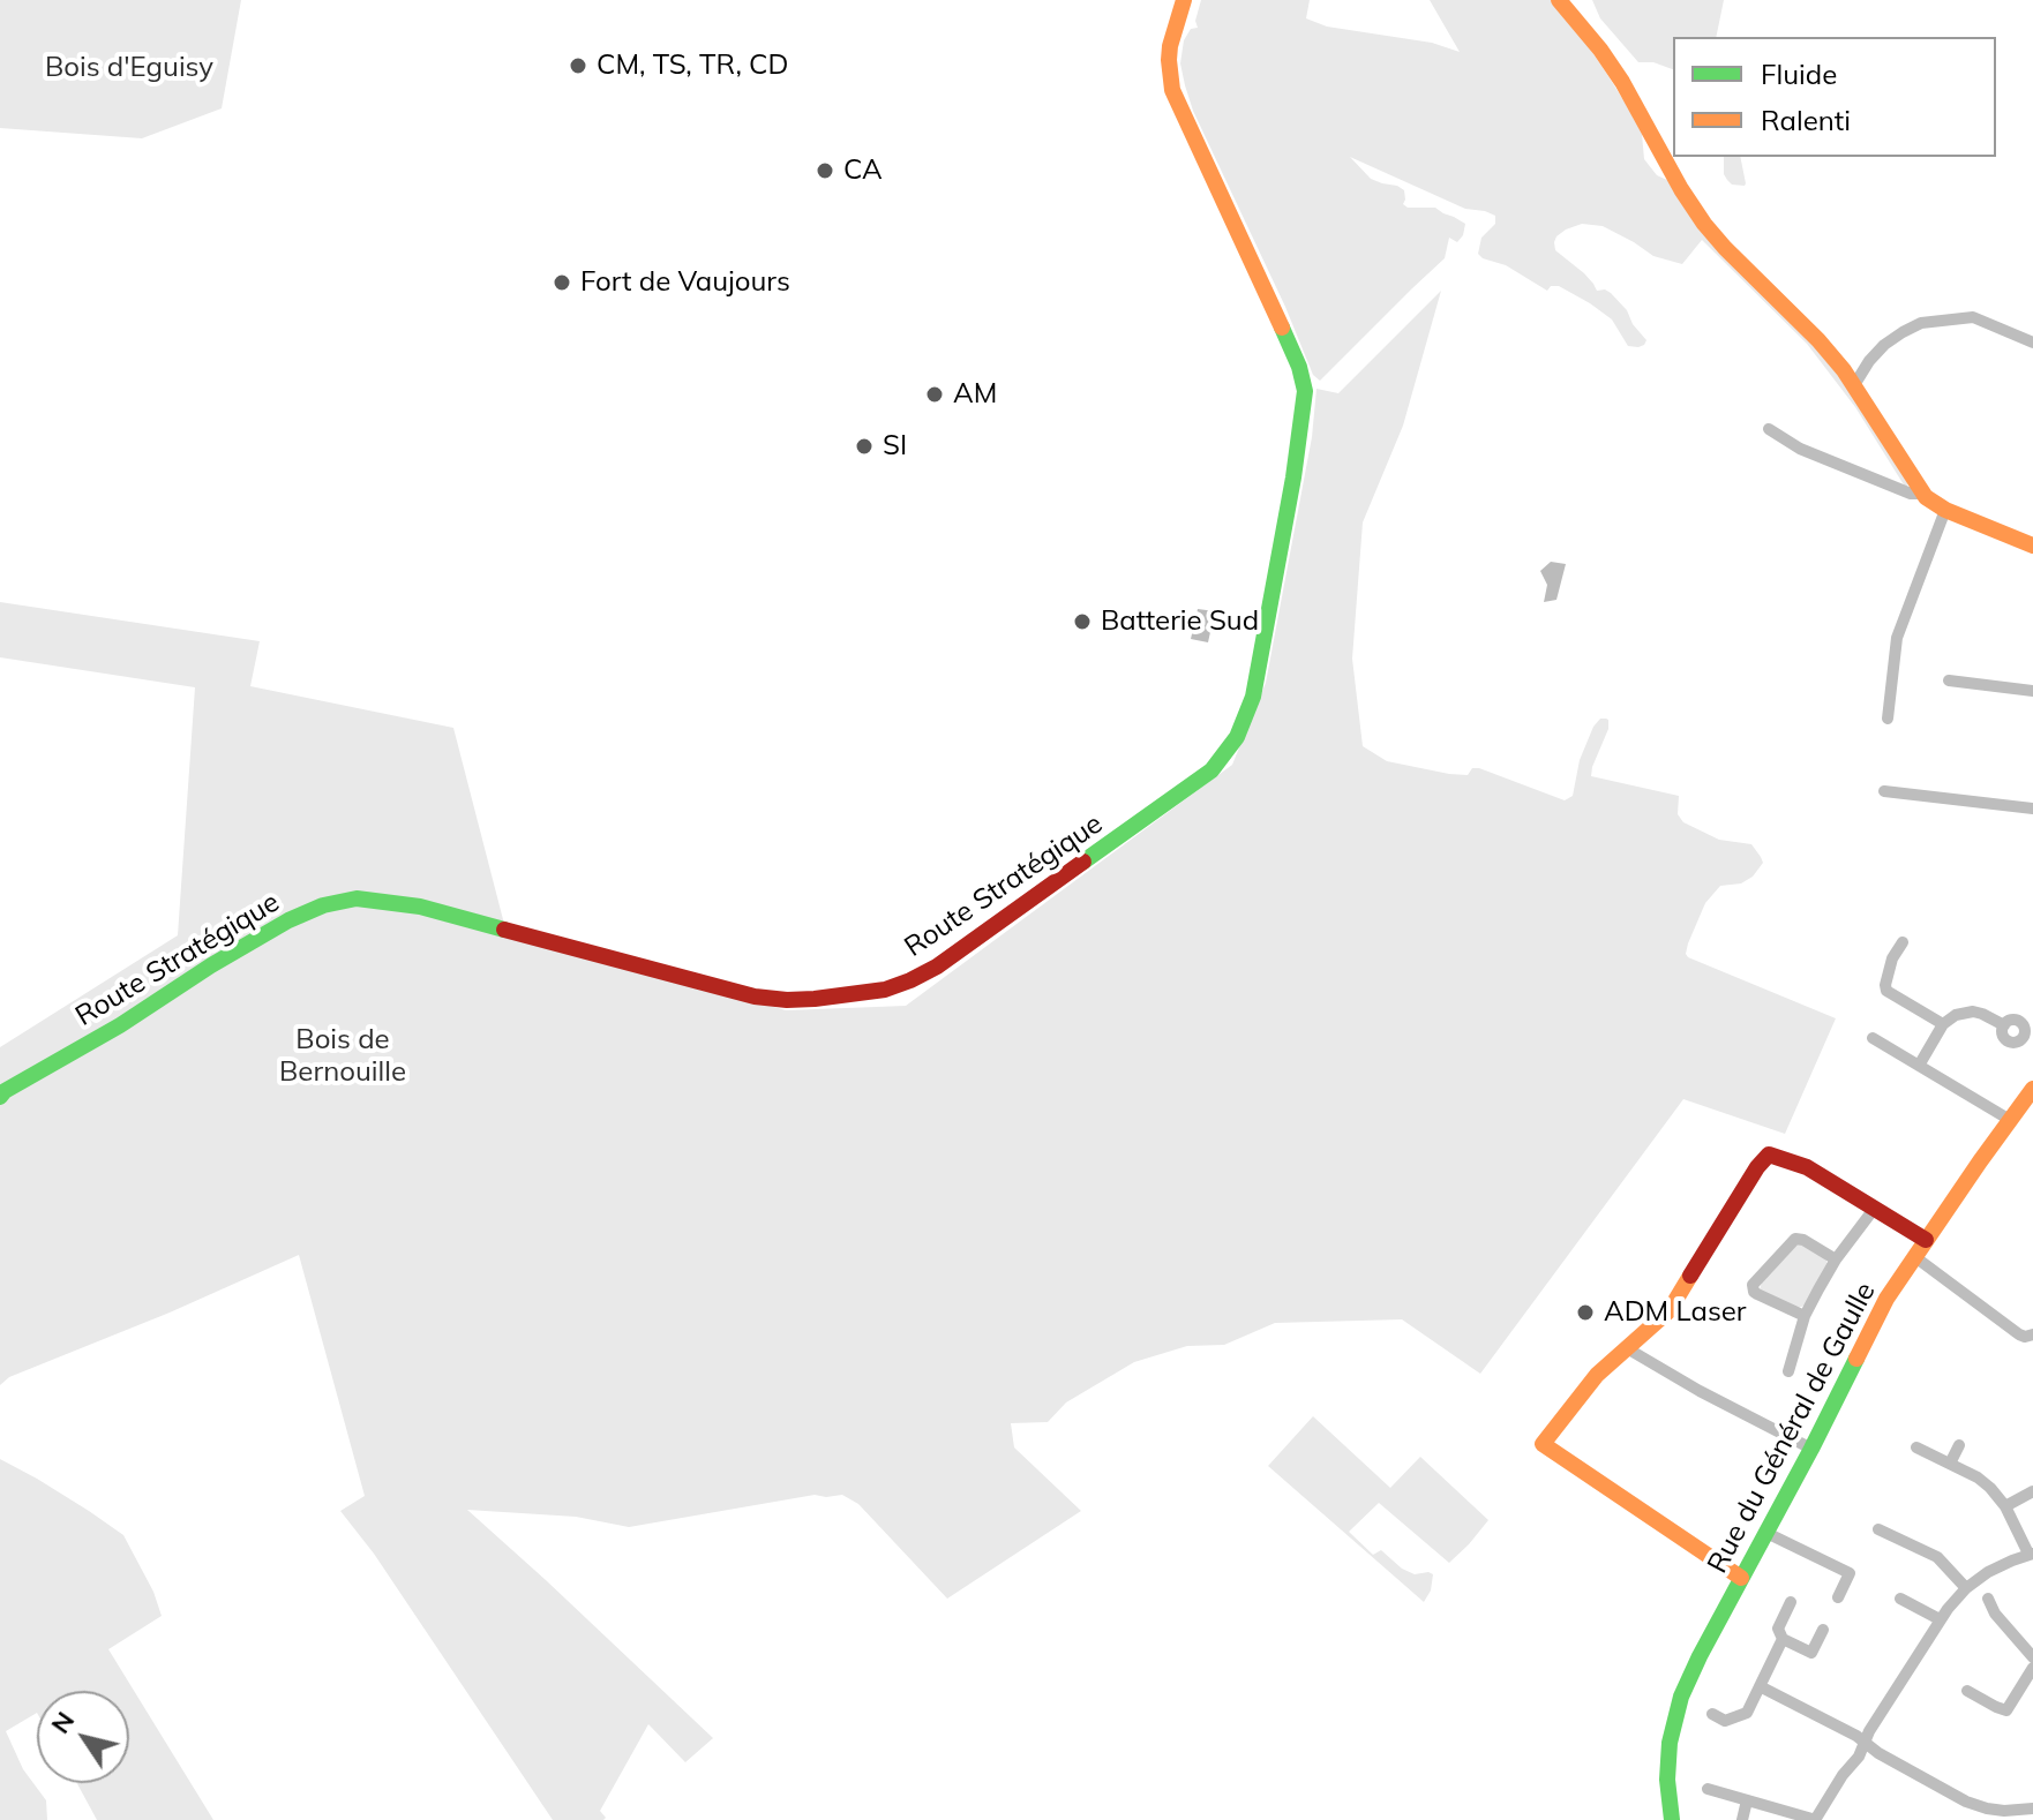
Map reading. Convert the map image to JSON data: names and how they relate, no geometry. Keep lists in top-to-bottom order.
{
  "streets": {
    "street": ["Route Stratégique", "Rue du Général de Gaulle"]
  },
  "parks": ["Bois d'Eguisy", "Bois de Bernouille"],
  "places": [
    "CM, TS, TR, CD",
    "CA",
    "Fort de Vaujours",
    "AM",
    "SI",
    "Batterie Sud",
    "ADM Laser"
  ],
  "legend": ["Fluide", "Ralenti"],
  "north": "top left"
}
